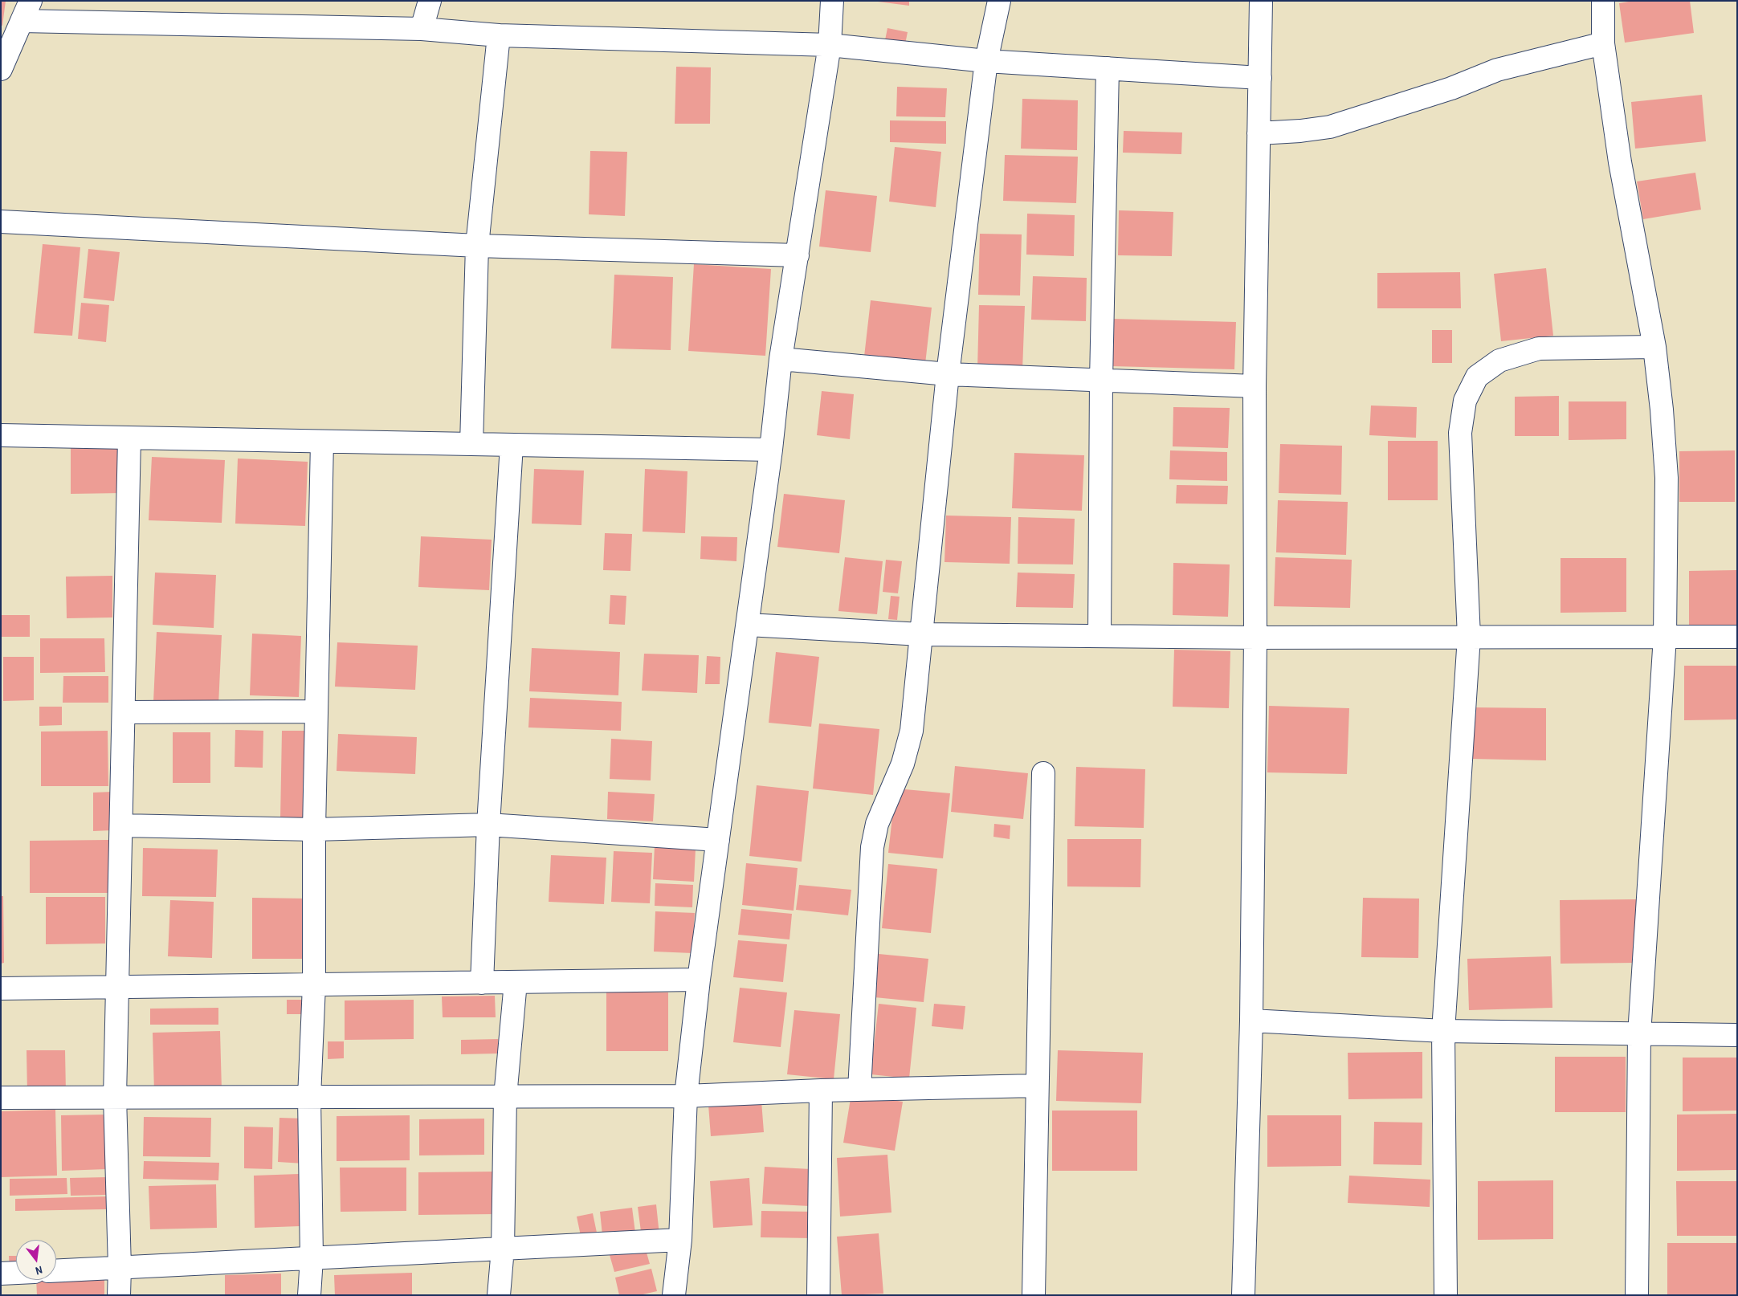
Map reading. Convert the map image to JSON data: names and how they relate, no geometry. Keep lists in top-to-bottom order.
{
  "north": "bottom"
}
